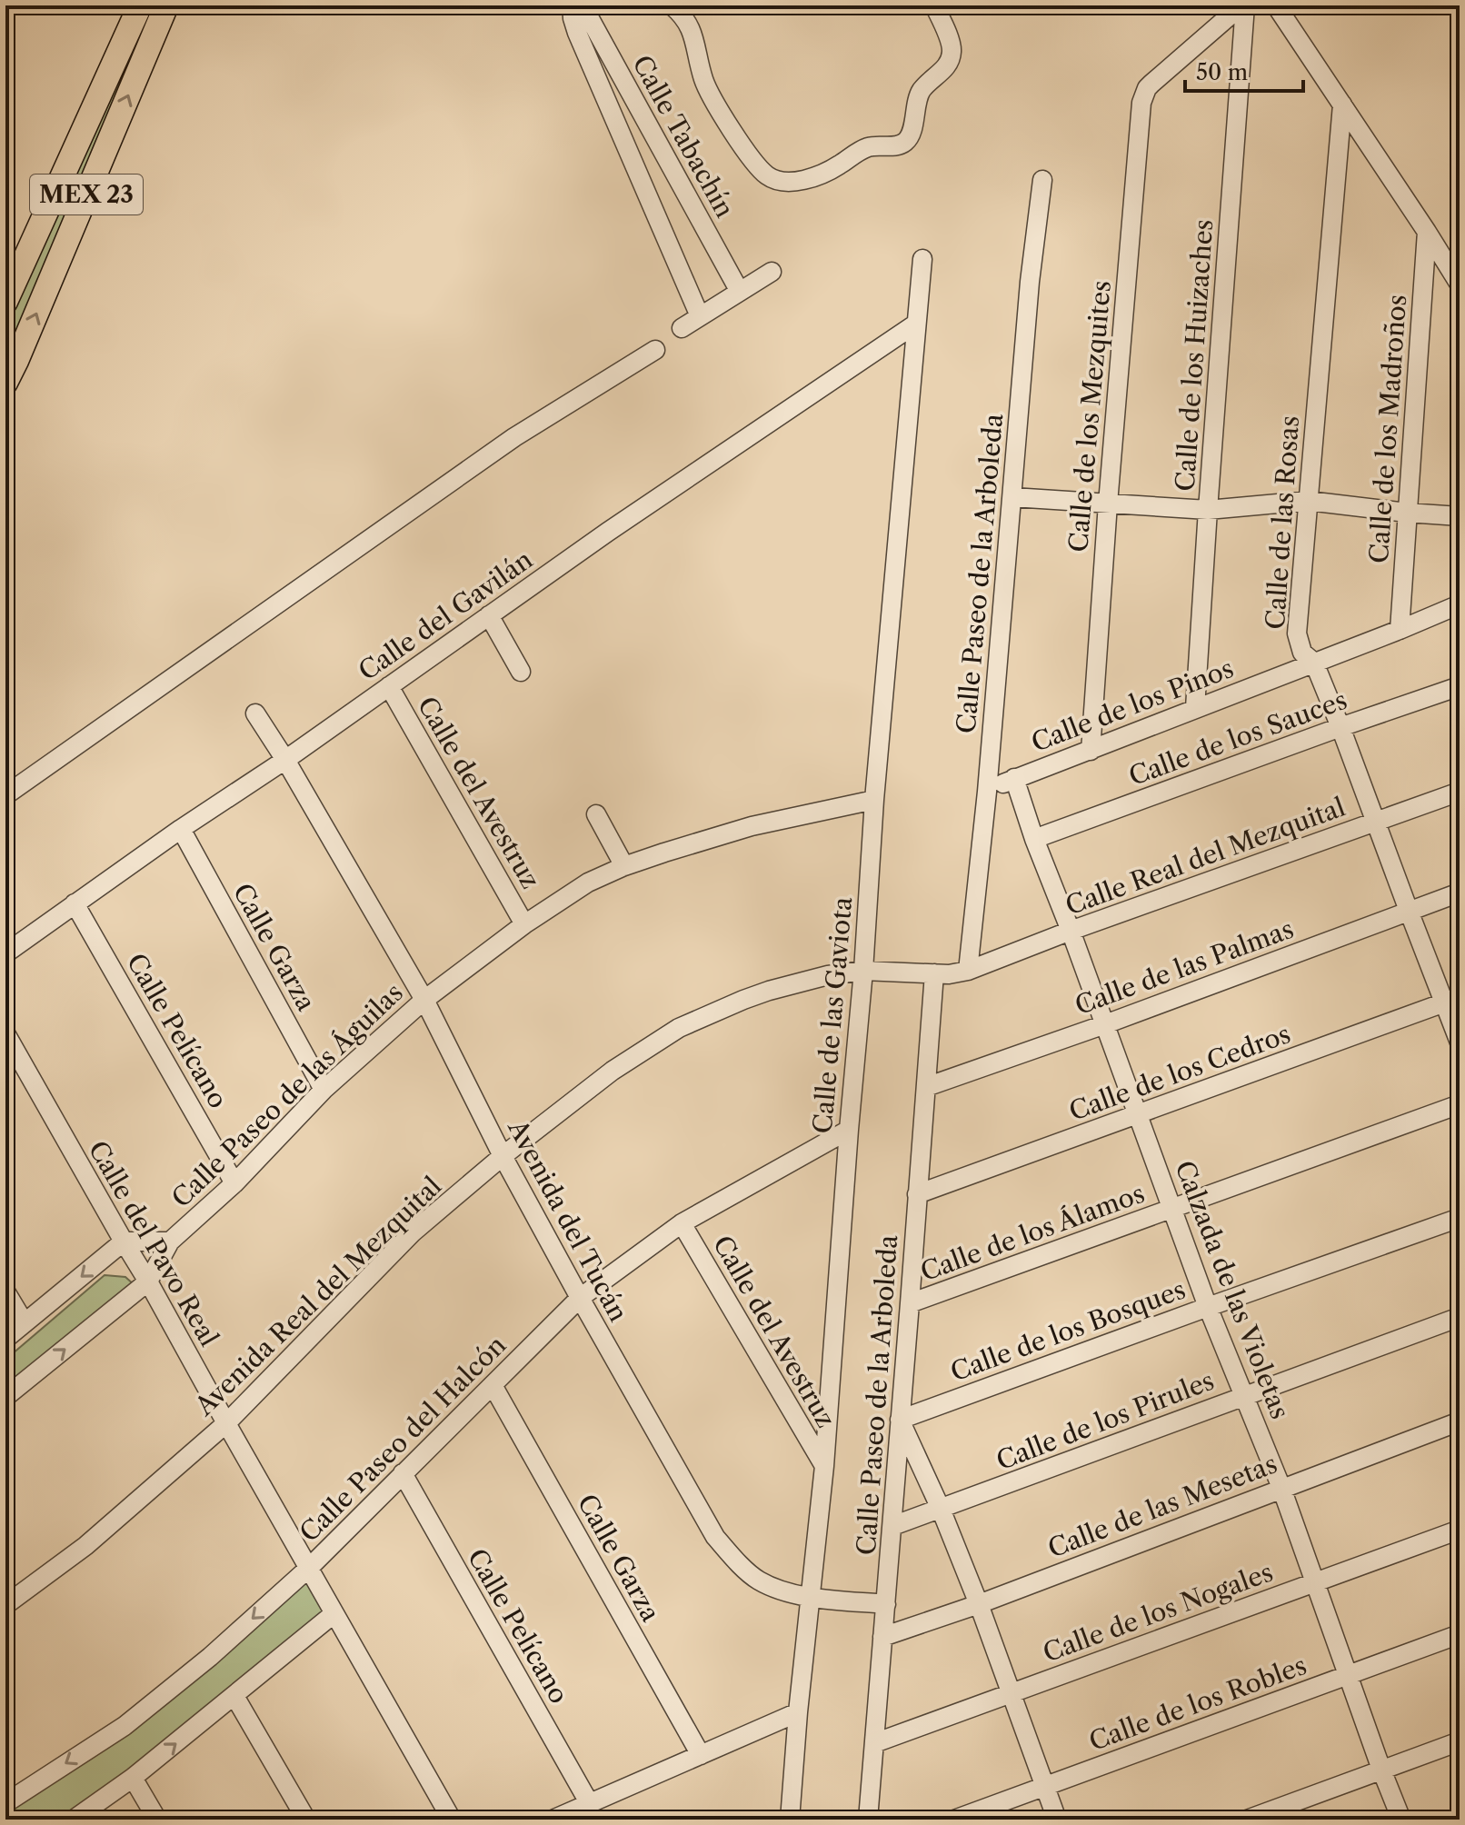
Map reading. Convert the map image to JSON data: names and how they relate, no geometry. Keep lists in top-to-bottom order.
{
  "streets": {
    "main road": ["MEX 23"],
    "street": [
      "Calle Tabachín",
      "Calle de los Huizaches",
      "Calle de los Mezquites",
      "Calle de los Madroños",
      "Calle de las Rosas",
      "Calle Paseo de la Arboleda",
      "Calle del Gavilán",
      "Calle de los Pinos",
      "Calle de los Sauces",
      "Calle del Avestruz",
      "Calle Real del Mezquital",
      "Calle Garza",
      "Calle de las Palmas",
      "Calle de las Gaviota",
      "Calle Pelícano",
      "Calle de los Cedros",
      "Calle Paseo de las Águilas",
      "Avenida del Tucán",
      "Calle de los Álamos",
      "Calle del Pavo Real",
      "Calzada de las Violetas",
      "Avenida Real del Mezquital",
      "Calle de los Bosques",
      "Calle de los Pirules",
      "Calle Paseo del Halcón",
      "Calle de las Mesetas",
      "Calle de los Nogales",
      "Calle de los Robles"
    ]
  },
  "crossings": [
    ["Calle de los Huizaches", "Calle de los Mezquites"],
    ["Calle de los Huizaches", "Calle de los Pinos"],
    ["Calle de los Mezquites", "Calle de los Pinos"],
    ["Calle de los Madroños", "Calle de los Pinos"],
    ["Calle de las Rosas", "Calle de los Pinos"],
    ["Calle de las Rosas", "Calle de los Sauces"],
    ["Calle de las Rosas", "Calle Real del Mezquital"],
    ["Calle de las Rosas", "Calle de las Palmas"],
    ["Calle de las Rosas", "Calle de los Cedros"],
    ["Calle Paseo de la Arboleda", "Calle de los Pinos"],
    ["Calle Paseo de la Arboleda", "Calle Real del Mezquital"],
    ["Calle Paseo de la Arboleda", "Calle de las Palmas"],
    ["Calle Paseo de la Arboleda", "Calle de los Cedros"],
    ["Calle Paseo de la Arboleda", "Avenida del Tucán"],
    ["Calle Paseo de la Arboleda", "Calle de los Álamos"],
    ["Calle Paseo de la Arboleda", "Avenida Real del Mezquital"],
    ["Calle Paseo de la Arboleda", "Calle de los Bosques"],
    ["Calle Paseo de la Arboleda", "Calle de los Pirules"],
    ["Calle Paseo de la Arboleda", "Calle de las Mesetas"],
    ["Calle Paseo de la Arboleda", "Calle de los Nogales"],
    ["Calle del Gavilán", "Calle del Avestruz"],
    ["Calle del Gavilán", "Calle Garza"],
    ["Calle del Gavilán", "Calle de las Gaviota"],
    ["Calle del Gavilán", "Calle Pelícano"],
    ["Calle del Gavilán", "Avenida del Tucán"],
    ["Calle de los Pinos", "Calzada de las Violetas"],
    ["Calle de los Sauces", "Calzada de las Violetas"],
    ["Calle del Avestruz", "Calle de las Gaviota"],
    ["Calle del Avestruz", "Calle Paseo de las Águilas"],
    ["Calle del Avestruz", "Calle Paseo del Halcón"],
    ["Calle Real del Mezquital", "Calzada de las Violetas"],
    ["Calle Real del Mezquital", "Avenida Real del Mezquital"],
    ["Calle Garza", "Calle Paseo de las Águilas"],
    ["Calle Garza", "Calle Paseo del Halcón"],
    ["Calle de las Palmas", "Calzada de las Violetas"],
    ["Calle de las Gaviota", "Calle Paseo de las Águilas"],
    ["Calle de las Gaviota", "Avenida del Tucán"],
    ["Calle de las Gaviota", "Avenida Real del Mezquital"],
    ["Calle de las Gaviota", "Calle Paseo del Halcón"],
    ["Calle Pelícano", "Calle Paseo de las Águilas"],
    ["Calle Pelícano", "Calle Paseo del Halcón"],
    ["Calle de los Cedros", "Calzada de las Violetas"],
    ["Calle Paseo de las Águilas", "Avenida del Tucán"],
    ["Calle Paseo de las Águilas", "Calle del Pavo Real"],
    ["Avenida del Tucán", "Avenida Real del Mezquital"],
    ["Avenida del Tucán", "Calle Paseo del Halcón"],
    ["Calle de los Álamos", "Calzada de las Violetas"],
    ["Calle del Pavo Real", "Avenida Real del Mezquital"],
    ["Calle del Pavo Real", "Calle Paseo del Halcón"],
    ["Calzada de las Violetas", "Calle de los Bosques"],
    ["Calzada de las Violetas", "Calle de los Pirules"],
    ["Calzada de las Violetas", "Calle de las Mesetas"],
    ["Calzada de las Violetas", "Calle de los Nogales"],
    ["Calzada de las Violetas", "Calle de los Robles"]
  ],
  "scale_bar": "50 m"
}
